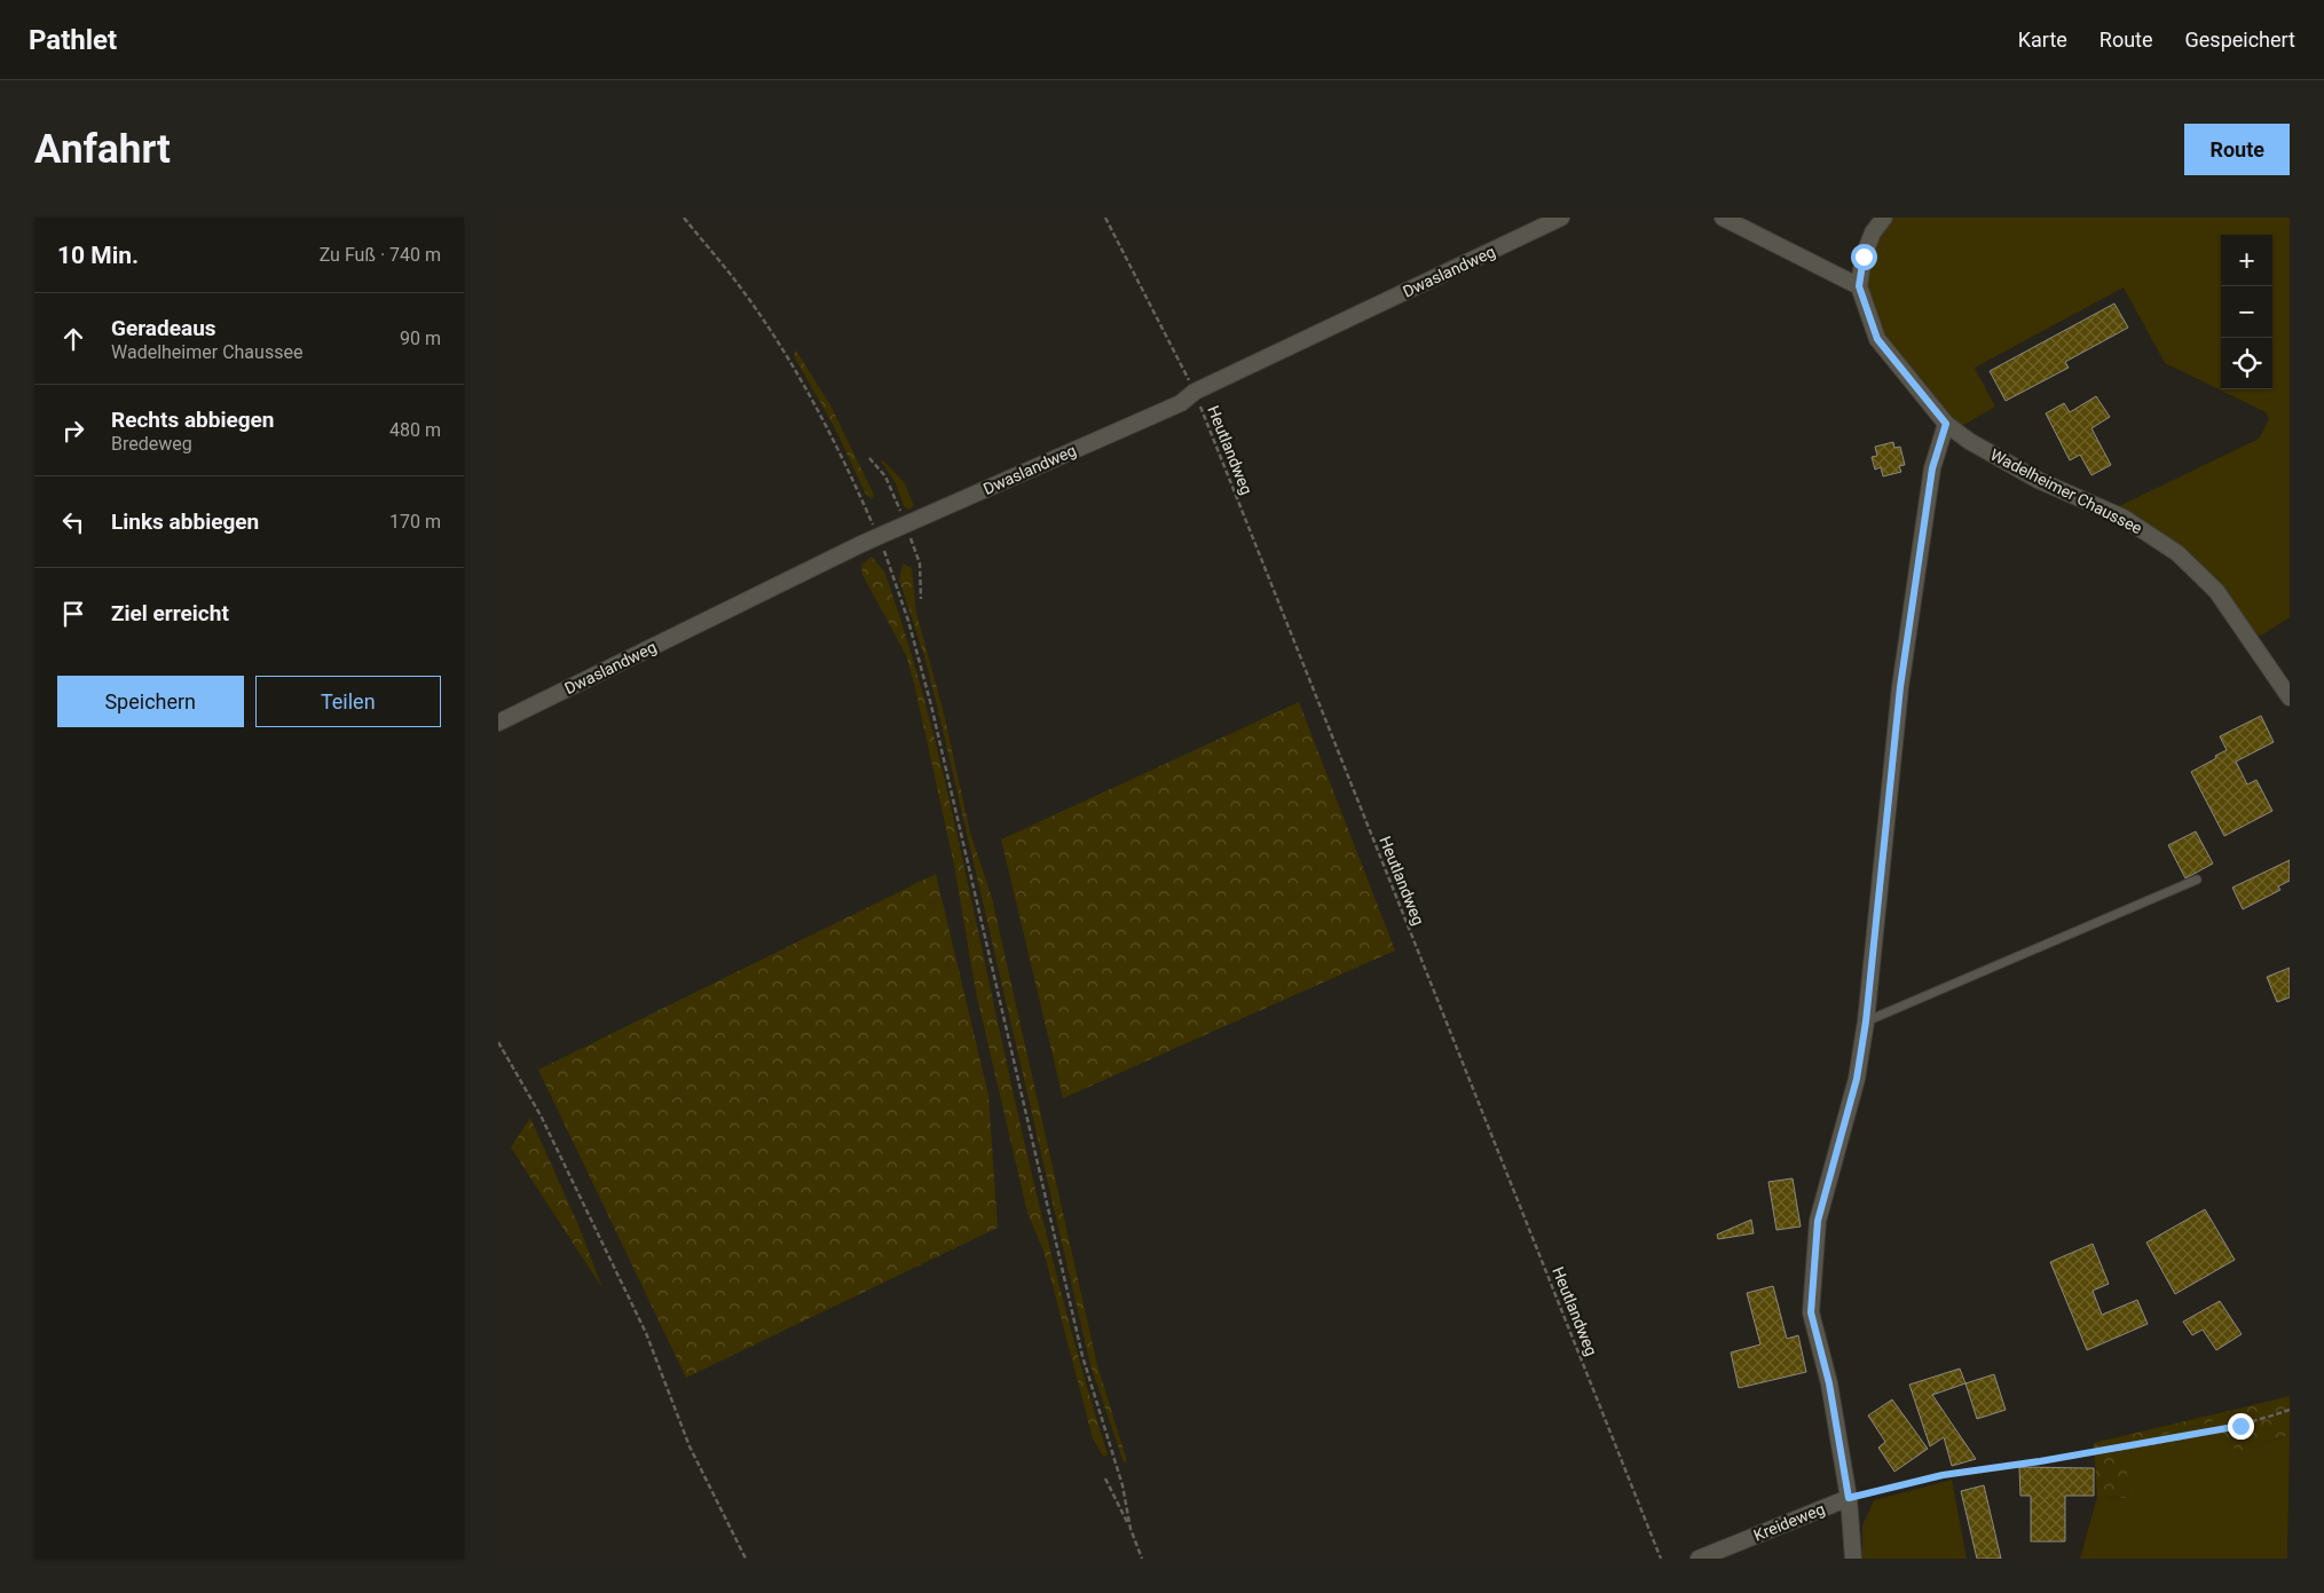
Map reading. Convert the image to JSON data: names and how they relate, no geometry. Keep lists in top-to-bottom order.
{
  "streets": {
    "street": ["Dwaslandweg", "Wadelheimer Chaussee", "Kreideweg"],
    "path": ["Heutlandweg"]
  },
  "crossings": [
    ["Dwaslandweg", "Heutlandweg"]
  ],
  "page": {
    "header": "Pathlet",
    "nav": ["Karte", "Route", "Gespeichert"],
    "buttons": [
      "Route",
      ["Speichern", "Teilen"]
    ],
    "title": "Anfahrt",
    "heading": ["10 Min.", "Zu Fuß · 740 m"],
    "map_buttons": ["+", "−"],
    "list": [
      ["Geradeaus", "Wadelheimer Chaussee", "90 m"],
      ["Rechts abbiegen", "Bredeweg", "480 m"],
      ["Links abbiegen", "170 m"],
      "Ziel erreicht"
    ]
  }
}
